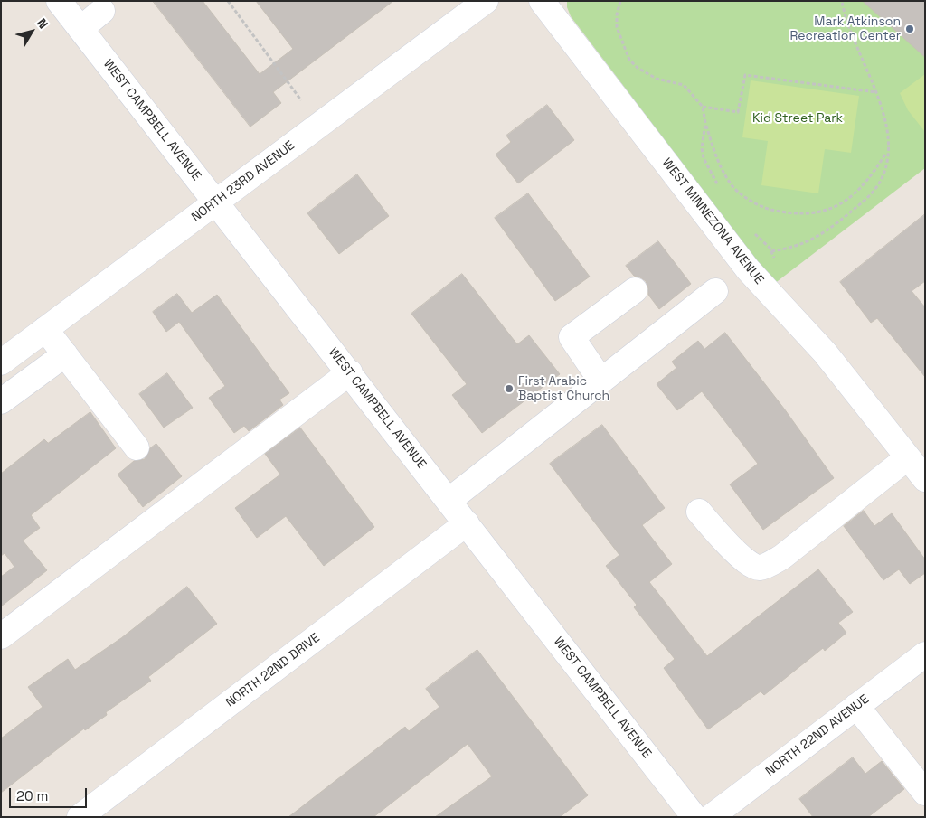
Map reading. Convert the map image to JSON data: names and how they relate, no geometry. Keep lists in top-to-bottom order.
{
  "streets": {
    "street": [
      "WEST CAMPBELL AVENUE",
      "NORTH 23RD AVENUE",
      "WEST MINNEZONA AVENUE",
      "NORTH 22ND DRIVE",
      "NORTH 22ND AVENUE"
    ]
  },
  "crossings": [
    ["WEST CAMPBELL AVENUE", "NORTH 23RD AVENUE"],
    ["WEST CAMPBELL AVENUE", "NORTH 22ND DRIVE"]
  ],
  "parks": ["Kid Street Park"],
  "places": ["Mark Atkinson Recreation Center", "First Arabic Baptist Church"],
  "scale_bar": "20 m",
  "north": "top right"
}
